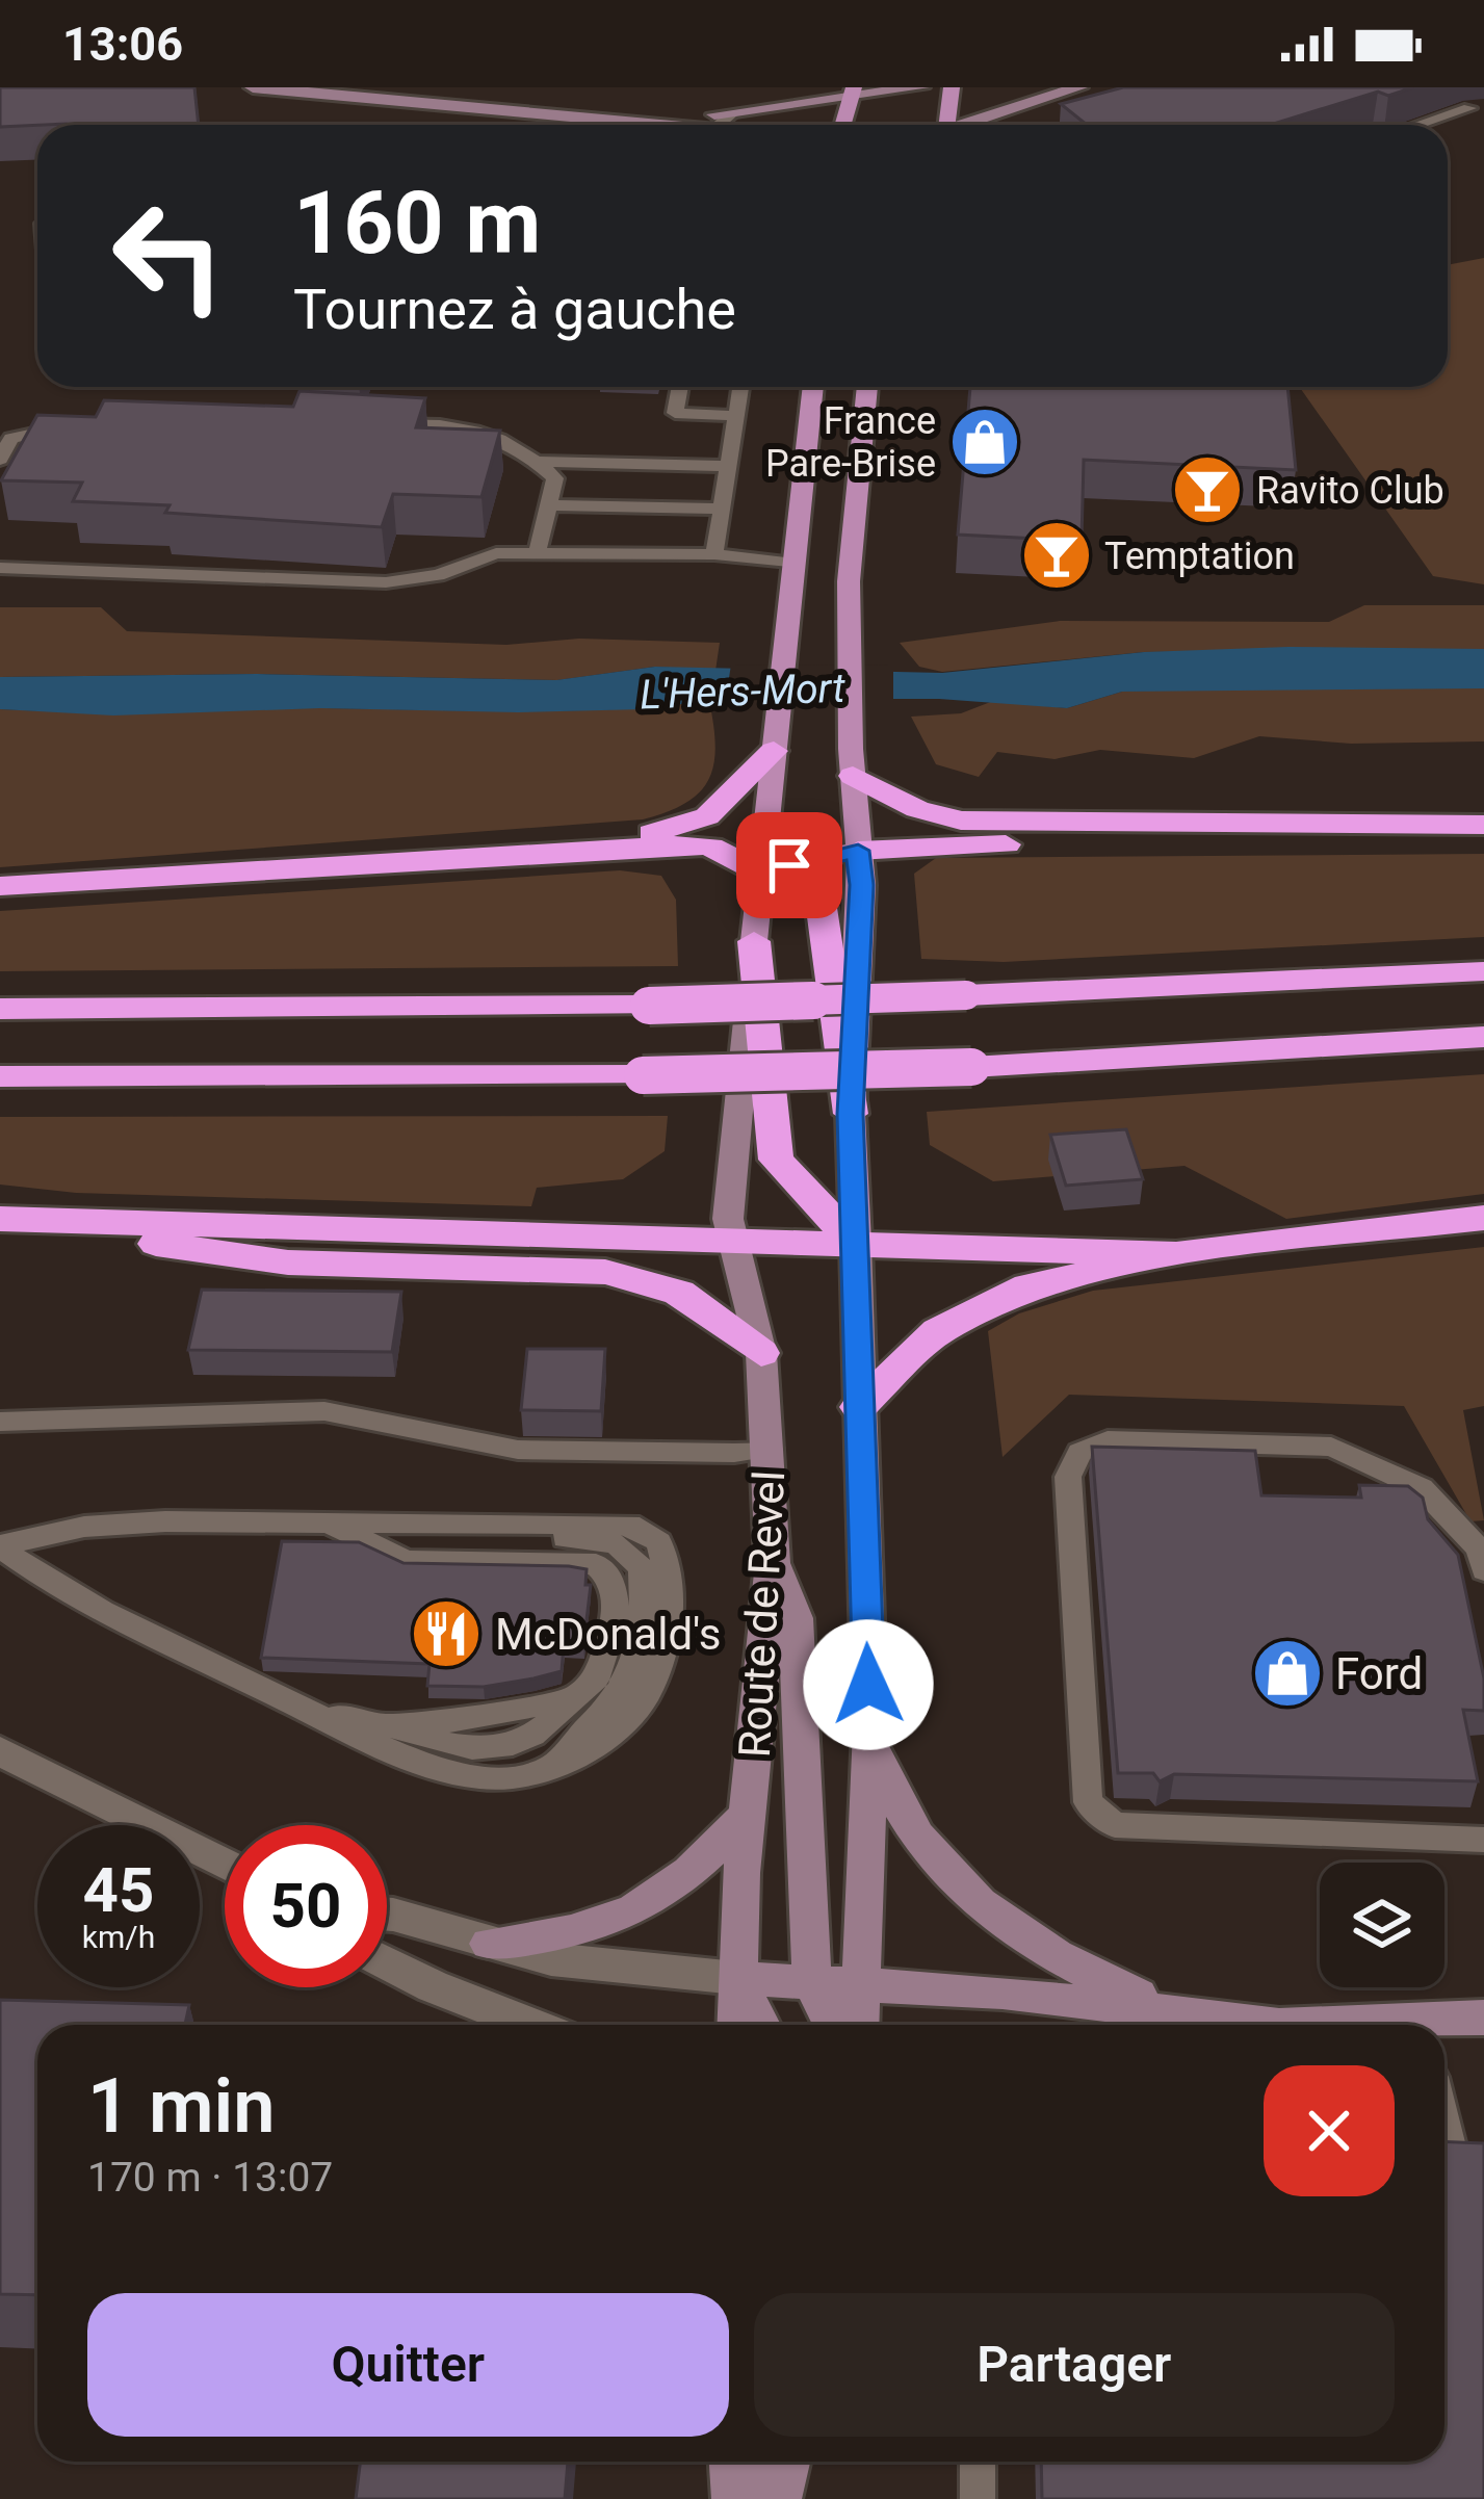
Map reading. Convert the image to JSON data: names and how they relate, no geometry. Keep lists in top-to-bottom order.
{
  "streets": {
    "main road": ["Route de Revel"]
  },
  "water": ["L'Hers-Mort"],
  "places": {
    "shop": ["France Pare-Brise", "Ford"],
    "bar": ["Ravito Club", "Temptation"],
    "restaurant": ["McDonald's"]
  },
  "page": {
    "status": "13:06",
    "turn": ["160 m", "Tournez à gauche"],
    "speed": "45 km/h",
    "limit": "50",
    "heading": ["1 min", "170 m · 13:07"],
    "buttons": ["Quitter", "Partager"]
  }
}
